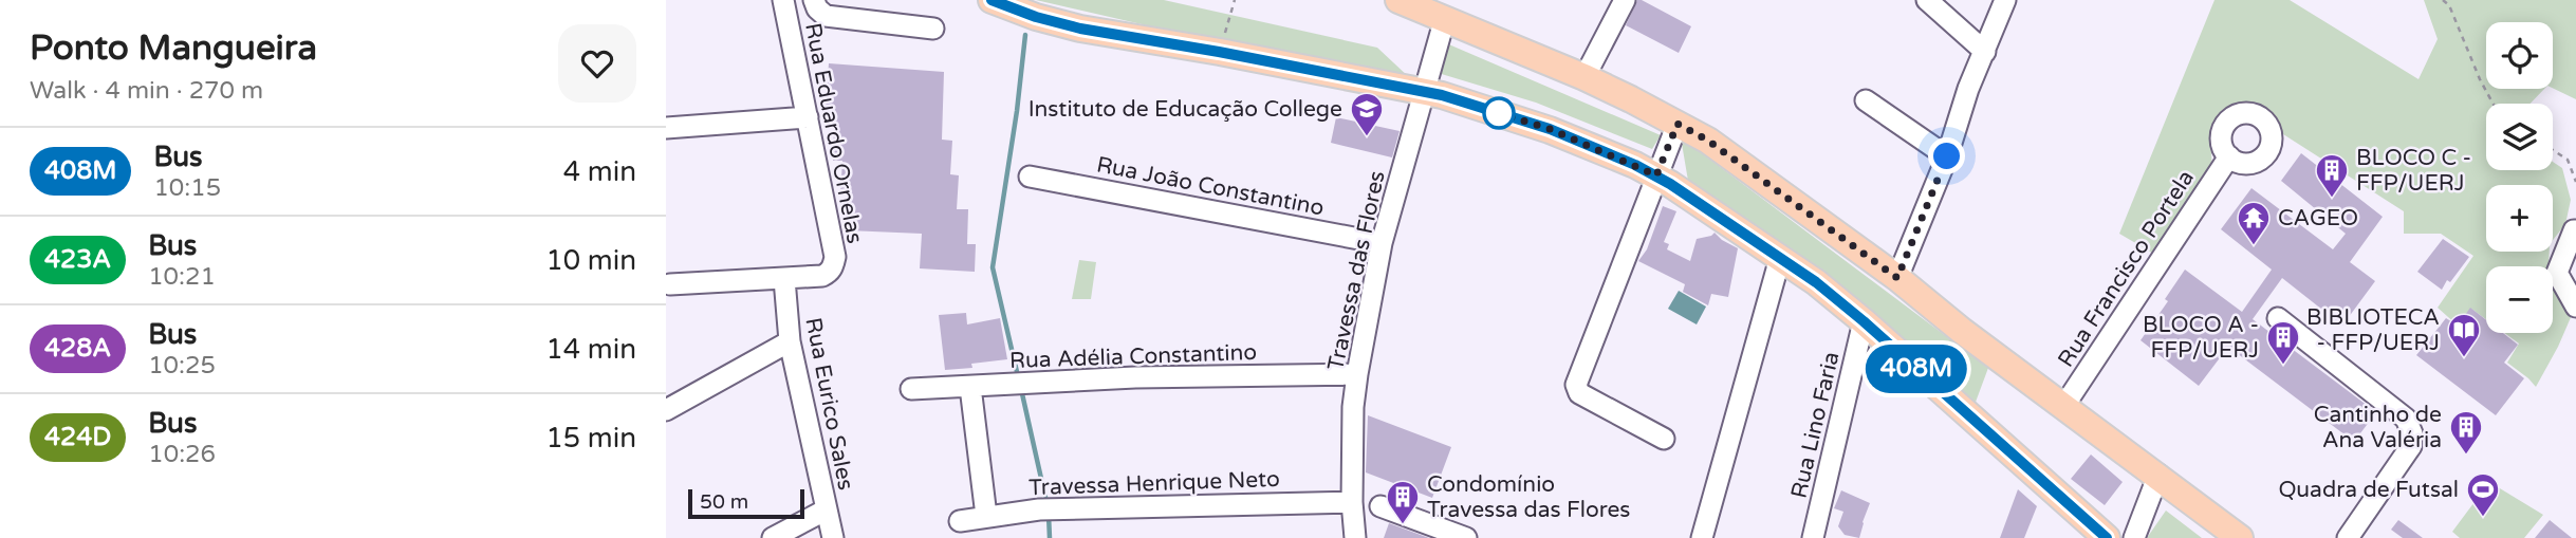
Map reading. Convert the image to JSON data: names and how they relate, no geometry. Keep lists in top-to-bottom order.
{
  "streets": {
    "street": [
      "Rua Eduardo Ornelas",
      "Rua João Constantino",
      "Rua Francisco Portela",
      "Travessa das Flores",
      "Rua Adélia Constantino",
      "Rua Eurico Sales",
      "Rua Lino Faria",
      "Travessa Henrique Neto"
    ]
  },
  "crossings": [
    ["Rua Eduardo Ornelas", "Rua Eurico Sales"],
    ["Rua João Constantino", "Travessa das Flores"],
    ["Travessa das Flores", "Rua Adélia Constantino"],
    ["Travessa das Flores", "Travessa Henrique Neto"]
  ],
  "places": {
    "school or university": ["Instituto de Educação College"],
    "building": [
      "BLOCO C - FFP/UERJ",
      "BLOCO A - FFP/UERJ",
      "Cantinho de Ana Valéria",
      "Condomínio Travessa das Flores"
    ],
    "temple": ["CAGEO"],
    "library": ["BIBLIOTECA - FFP/UERJ"],
    "sports": ["Quadra de Futsal"]
  },
  "lines": ["bus line 408M"],
  "scale_bar": "50 m",
  "page": {
    "heading": ["Ponto Mangueira", "Walk · 4 min · 270 m"],
    "on_map": "408M",
    "map_buttons": ["+", "−"],
    "list": [
      {
        "mark": "408M",
        "name": "Bus",
        "note": "10:15",
        "value": "4 min"
      },
      {
        "mark": "423A",
        "name": "Bus",
        "note": "10:21",
        "value": "10 min"
      },
      {
        "mark": "428A",
        "name": "Bus",
        "note": "10:25",
        "value": "14 min"
      },
      {
        "mark": "424D",
        "name": "Bus",
        "note": "10:26",
        "value": "15 min"
      }
    ],
    "scale": "50 m"
  }
}
